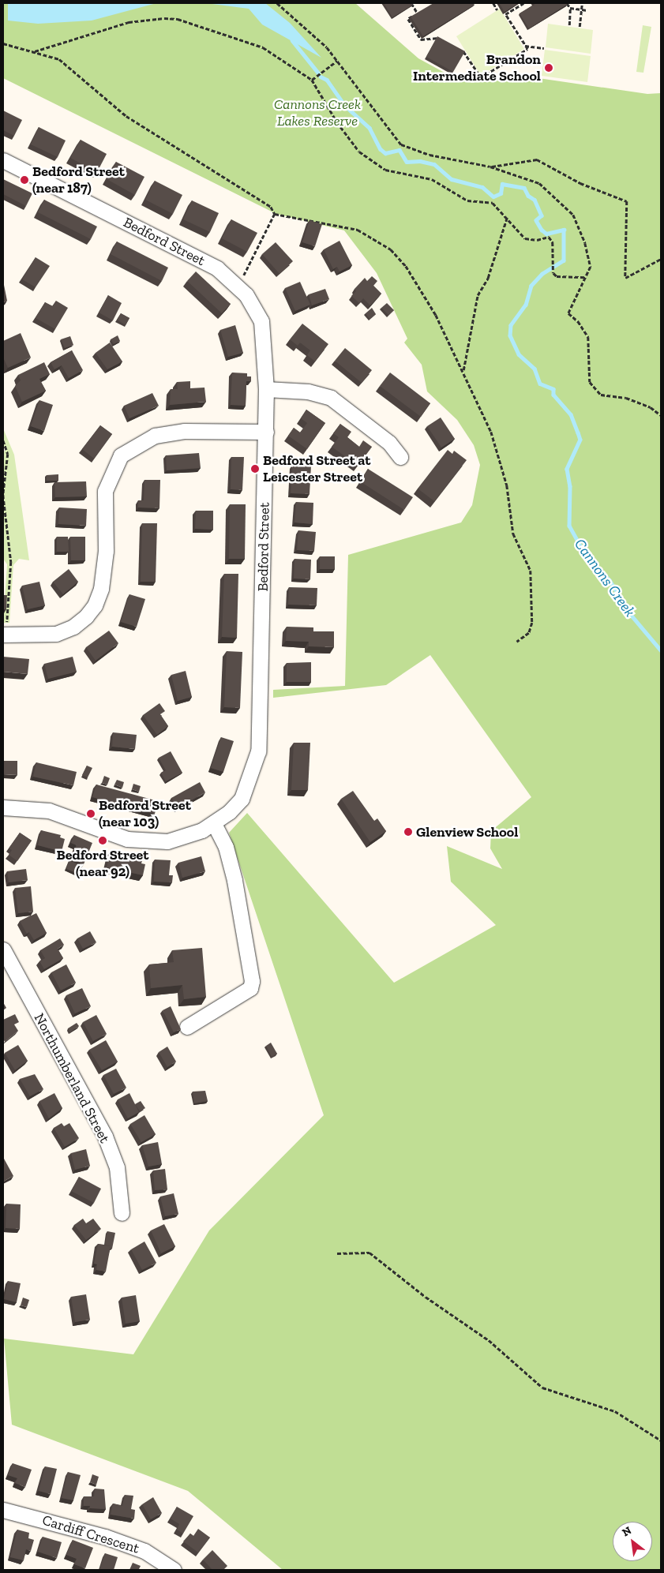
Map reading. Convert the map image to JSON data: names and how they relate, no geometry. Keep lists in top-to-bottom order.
{
  "streets": {
    "street": ["Bedford Street", "Northumberland Street", "Cardiff Crescent"]
  },
  "water": ["Cannons Creek"],
  "parks": ["Cannons Creek Lakes Reserve"],
  "places": [
    "Brandon Intermediate School",
    "Bedford Street (near 187)",
    "Bedford Street at Leicester Street",
    "Bedford Street (near 103)",
    "Glenview School",
    "Bedford Street (near 92)"
  ],
  "north": "top left"
}
